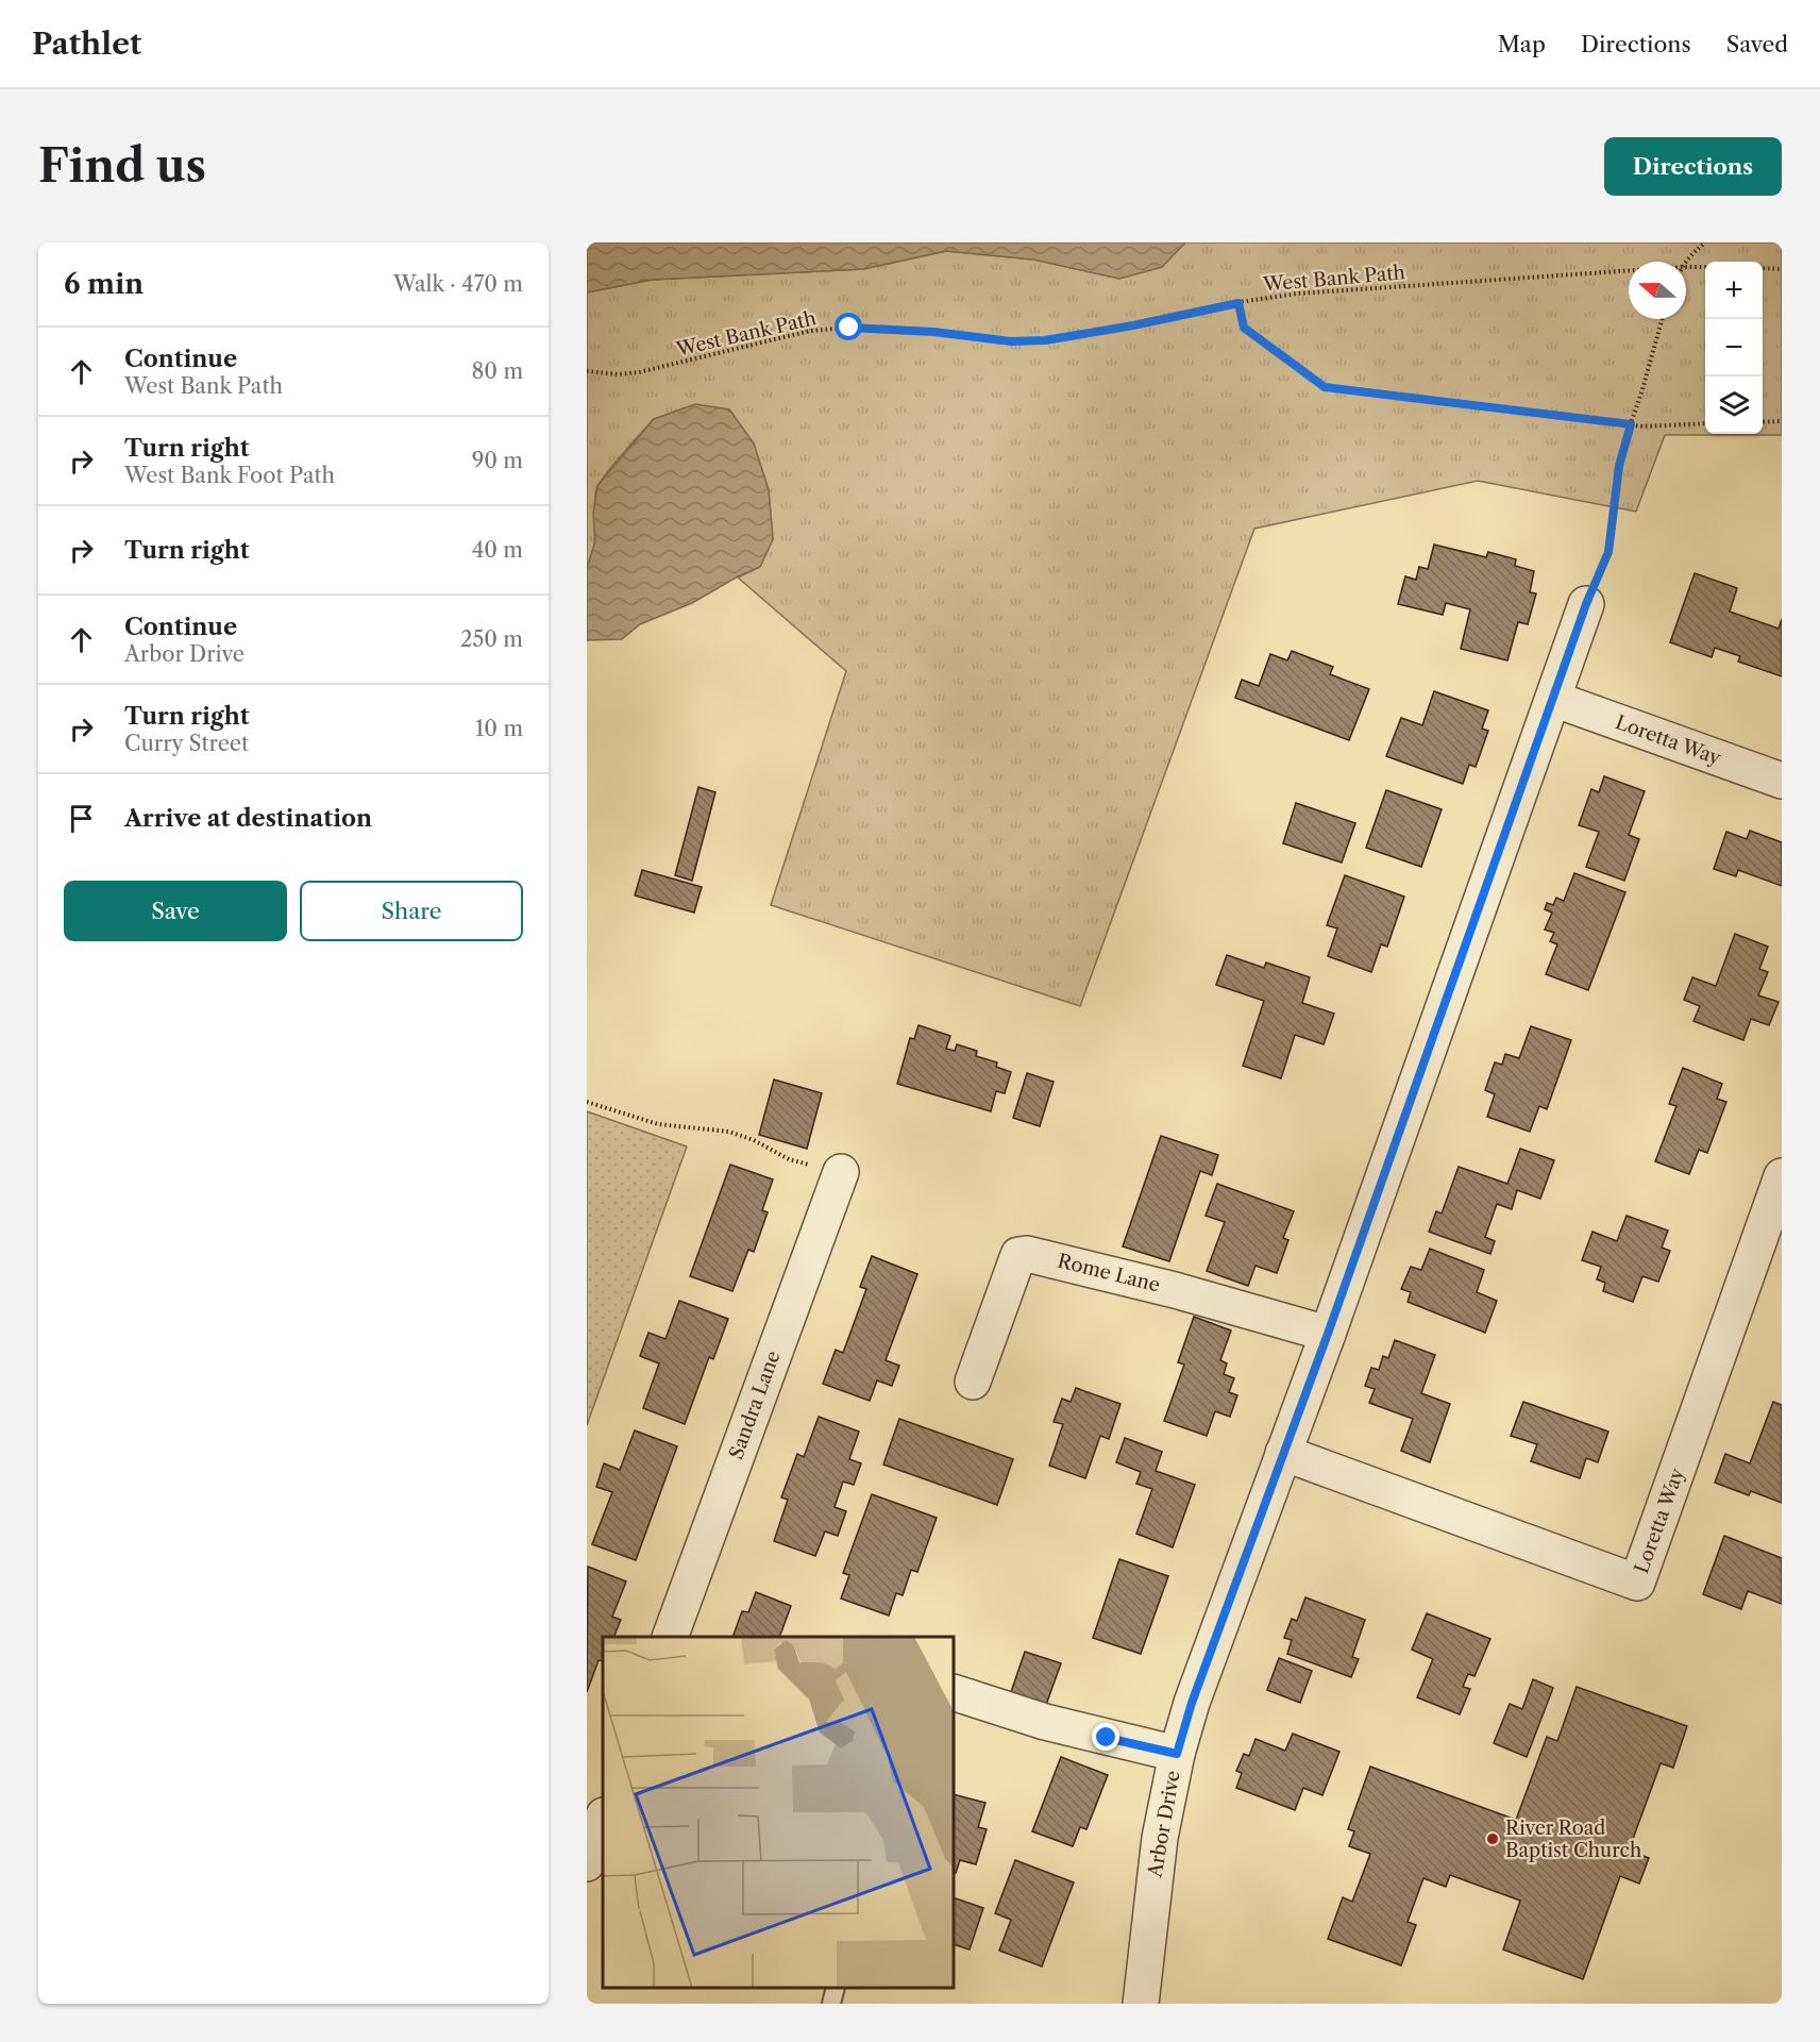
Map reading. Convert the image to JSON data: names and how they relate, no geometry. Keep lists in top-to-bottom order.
{
  "streets": {
    "street": [
      "Loretta Way",
      "Rome Lane",
      "Sandra Lane",
      "Arbor Drive"
    ],
    "path": ["West Bank Path"]
  },
  "crossings": [
    ["Loretta Way", "Arbor Drive"],
    ["Rome Lane", "Arbor Drive"]
  ],
  "places": ["River Road Baptist Church"],
  "north": "left",
  "page": {
    "header": "Pathlet",
    "nav": ["Map", "Directions", "Saved"],
    "buttons": [
      "Directions",
      ["Save", "Share"]
    ],
    "title": "Find us",
    "heading": ["6 min", "Walk · 470 m"],
    "map_buttons": ["+", "−"],
    "list": [
      ["Continue", "West Bank Path", "80 m"],
      ["Turn right", "West Bank Foot Path", "90 m"],
      ["Turn right", "40 m"],
      ["Continue", "Arbor Drive", "250 m"],
      ["Turn right", "Curry Street", "10 m"],
      "Arrive at destination"
    ]
  }
}
